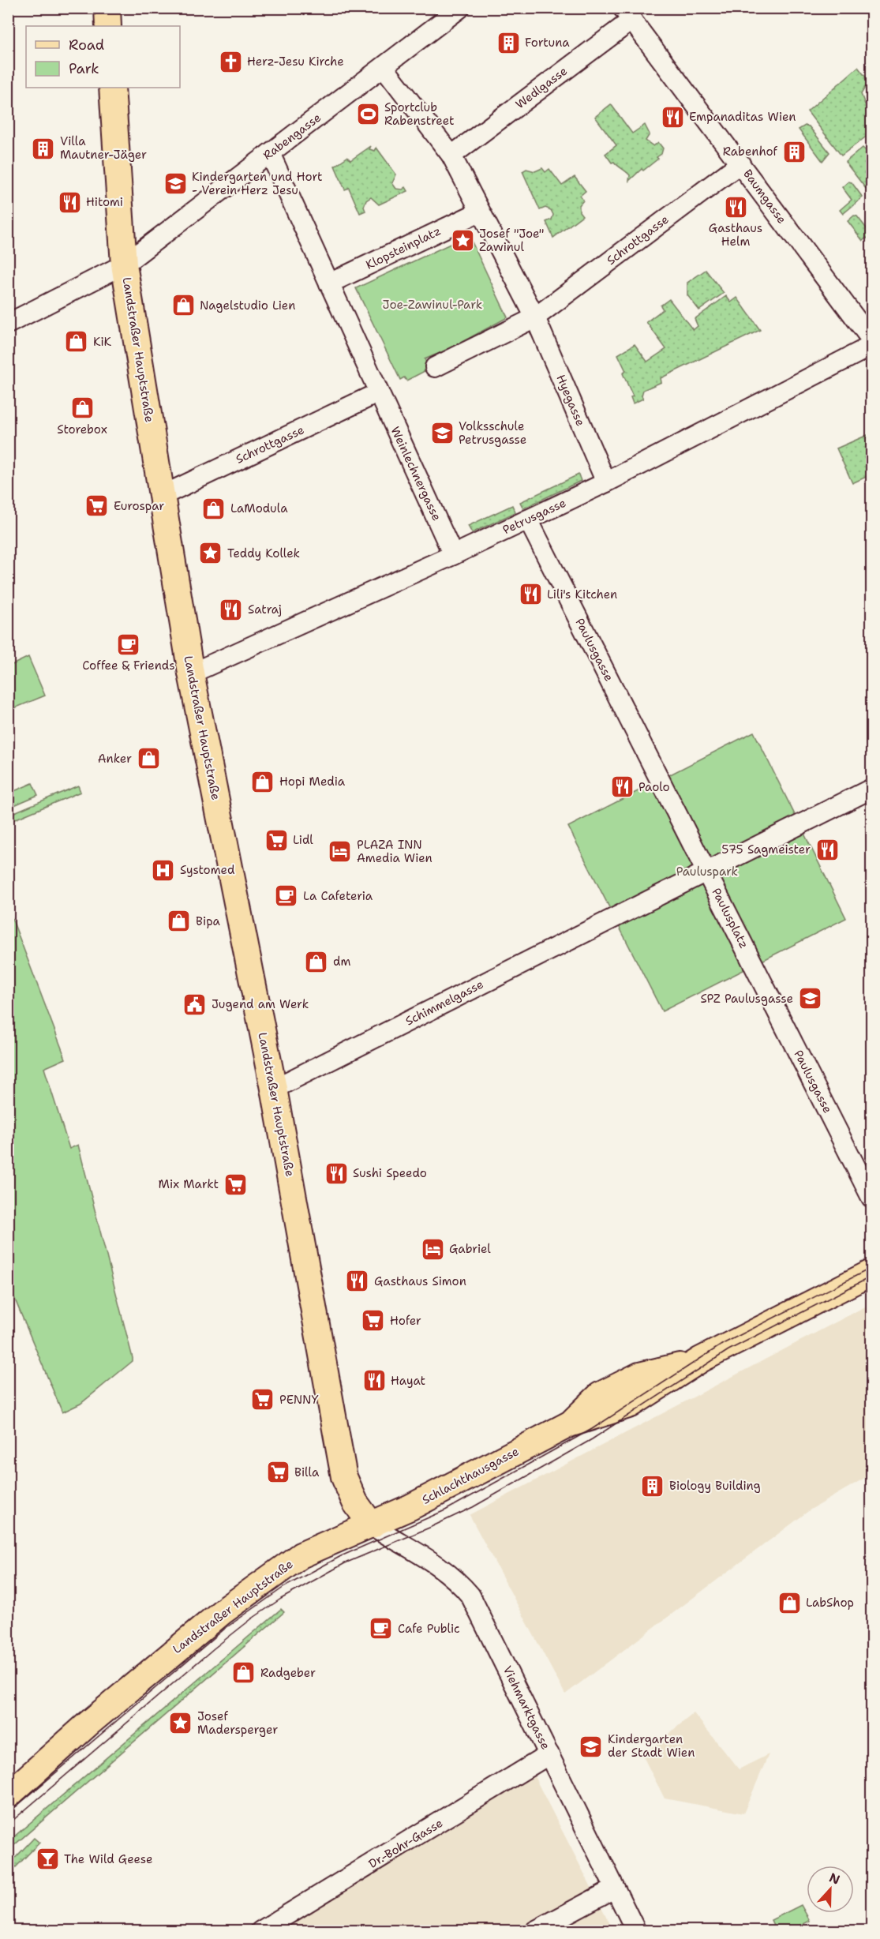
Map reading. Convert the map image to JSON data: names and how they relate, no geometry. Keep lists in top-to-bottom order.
{
  "streets": {
    "main road": ["Landstraßer Hauptstraße", "Schlachthausgasse"],
    "street": [
      "Wedlgasse",
      "Rabengasse",
      "Baumgasse",
      "Schrottgasse",
      "Klopsteinplatz",
      "Hyegasse",
      "Weinlechnergasse",
      "Petrusgasse",
      "Paulusgasse",
      "Paulusplatz",
      "Schimmelgasse",
      "Viehmarktgasse",
      "Dr.-Bohr-Gasse"
    ]
  },
  "crossings": [
    ["Wedlgasse", "Baumgasse"],
    ["Rabengasse", "Landstraßer Hauptstraße"],
    ["Baumgasse", "Schrottgasse"],
    ["Schrottgasse", "Landstraßer Hauptstraße"],
    ["Schrottgasse", "Hyegasse"],
    ["Schrottgasse", "Weinlechnergasse"],
    ["Landstraßer Hauptstraße", "Petrusgasse"],
    ["Landstraßer Hauptstraße", "Schimmelgasse"],
    ["Landstraßer Hauptstraße", "Schlachthausgasse"],
    ["Landstraßer Hauptstraße", "Viehmarktgasse"],
    ["Hyegasse", "Petrusgasse"],
    ["Weinlechnergasse", "Petrusgasse"],
    ["Petrusgasse", "Paulusgasse"],
    ["Paulusgasse", "Paulusplatz"],
    ["Paulusplatz", "Schimmelgasse"],
    ["Schlachthausgasse", "Viehmarktgasse"],
    ["Viehmarktgasse", "Dr.-Bohr-Gasse"]
  ],
  "parks": ["Joe-Zawinul-Park", "Pauluspark"],
  "places": {
    "building": [
      "Fortuna",
      "Villa Mautner-Jäger",
      "Rabenhof",
      "Biology Building"
    ],
    "church": ["Herz-Jesu Kirche"],
    "sports": ["Sportclub Rabenstreet"],
    "restaurant": [
      "Empanaditas Wien",
      "Hitomi",
      "Gasthaus Helm",
      "Lili's Kitchen",
      "Satraj",
      "Paolo",
      "575 Sagmeister",
      "Sushi Speedo",
      "Gasthaus Simon",
      "Hayat"
    ],
    "school or university": [
      "Kindergarten und Hort - Verein Herz Jesu",
      "Volksschule Petrusgasse",
      "SPZ Paulusgasse",
      "Kindergarten der Stadt Wien"
    ],
    "place": ["Josef \"Joe\" Zawinul", "Teddy Kollek", "Josef Madersperger"],
    "shop": [
      "Nagelstudio Lien",
      "KiK",
      "Storebox",
      "LaModula",
      "Anker",
      "Hopi Media",
      "Bipa",
      "dm",
      "LabShop",
      "Radgeber"
    ],
    "supermarket": [
      "Eurospar",
      "Lidl",
      "Mix Markt",
      "Hofer",
      "PENNY",
      "Billa"
    ],
    "cafe": ["Coffee & Friends", "La Cafeteria", "Cafe Public"],
    "hotel": ["PLAZA INN Amedia Wien", "Gabriel"],
    "hospital": ["Systomed"],
    "public building": ["Jugend am Werk"],
    "bar": ["The Wild Geese"]
  },
  "legend": ["Road", "Park"],
  "north": "top"
}
